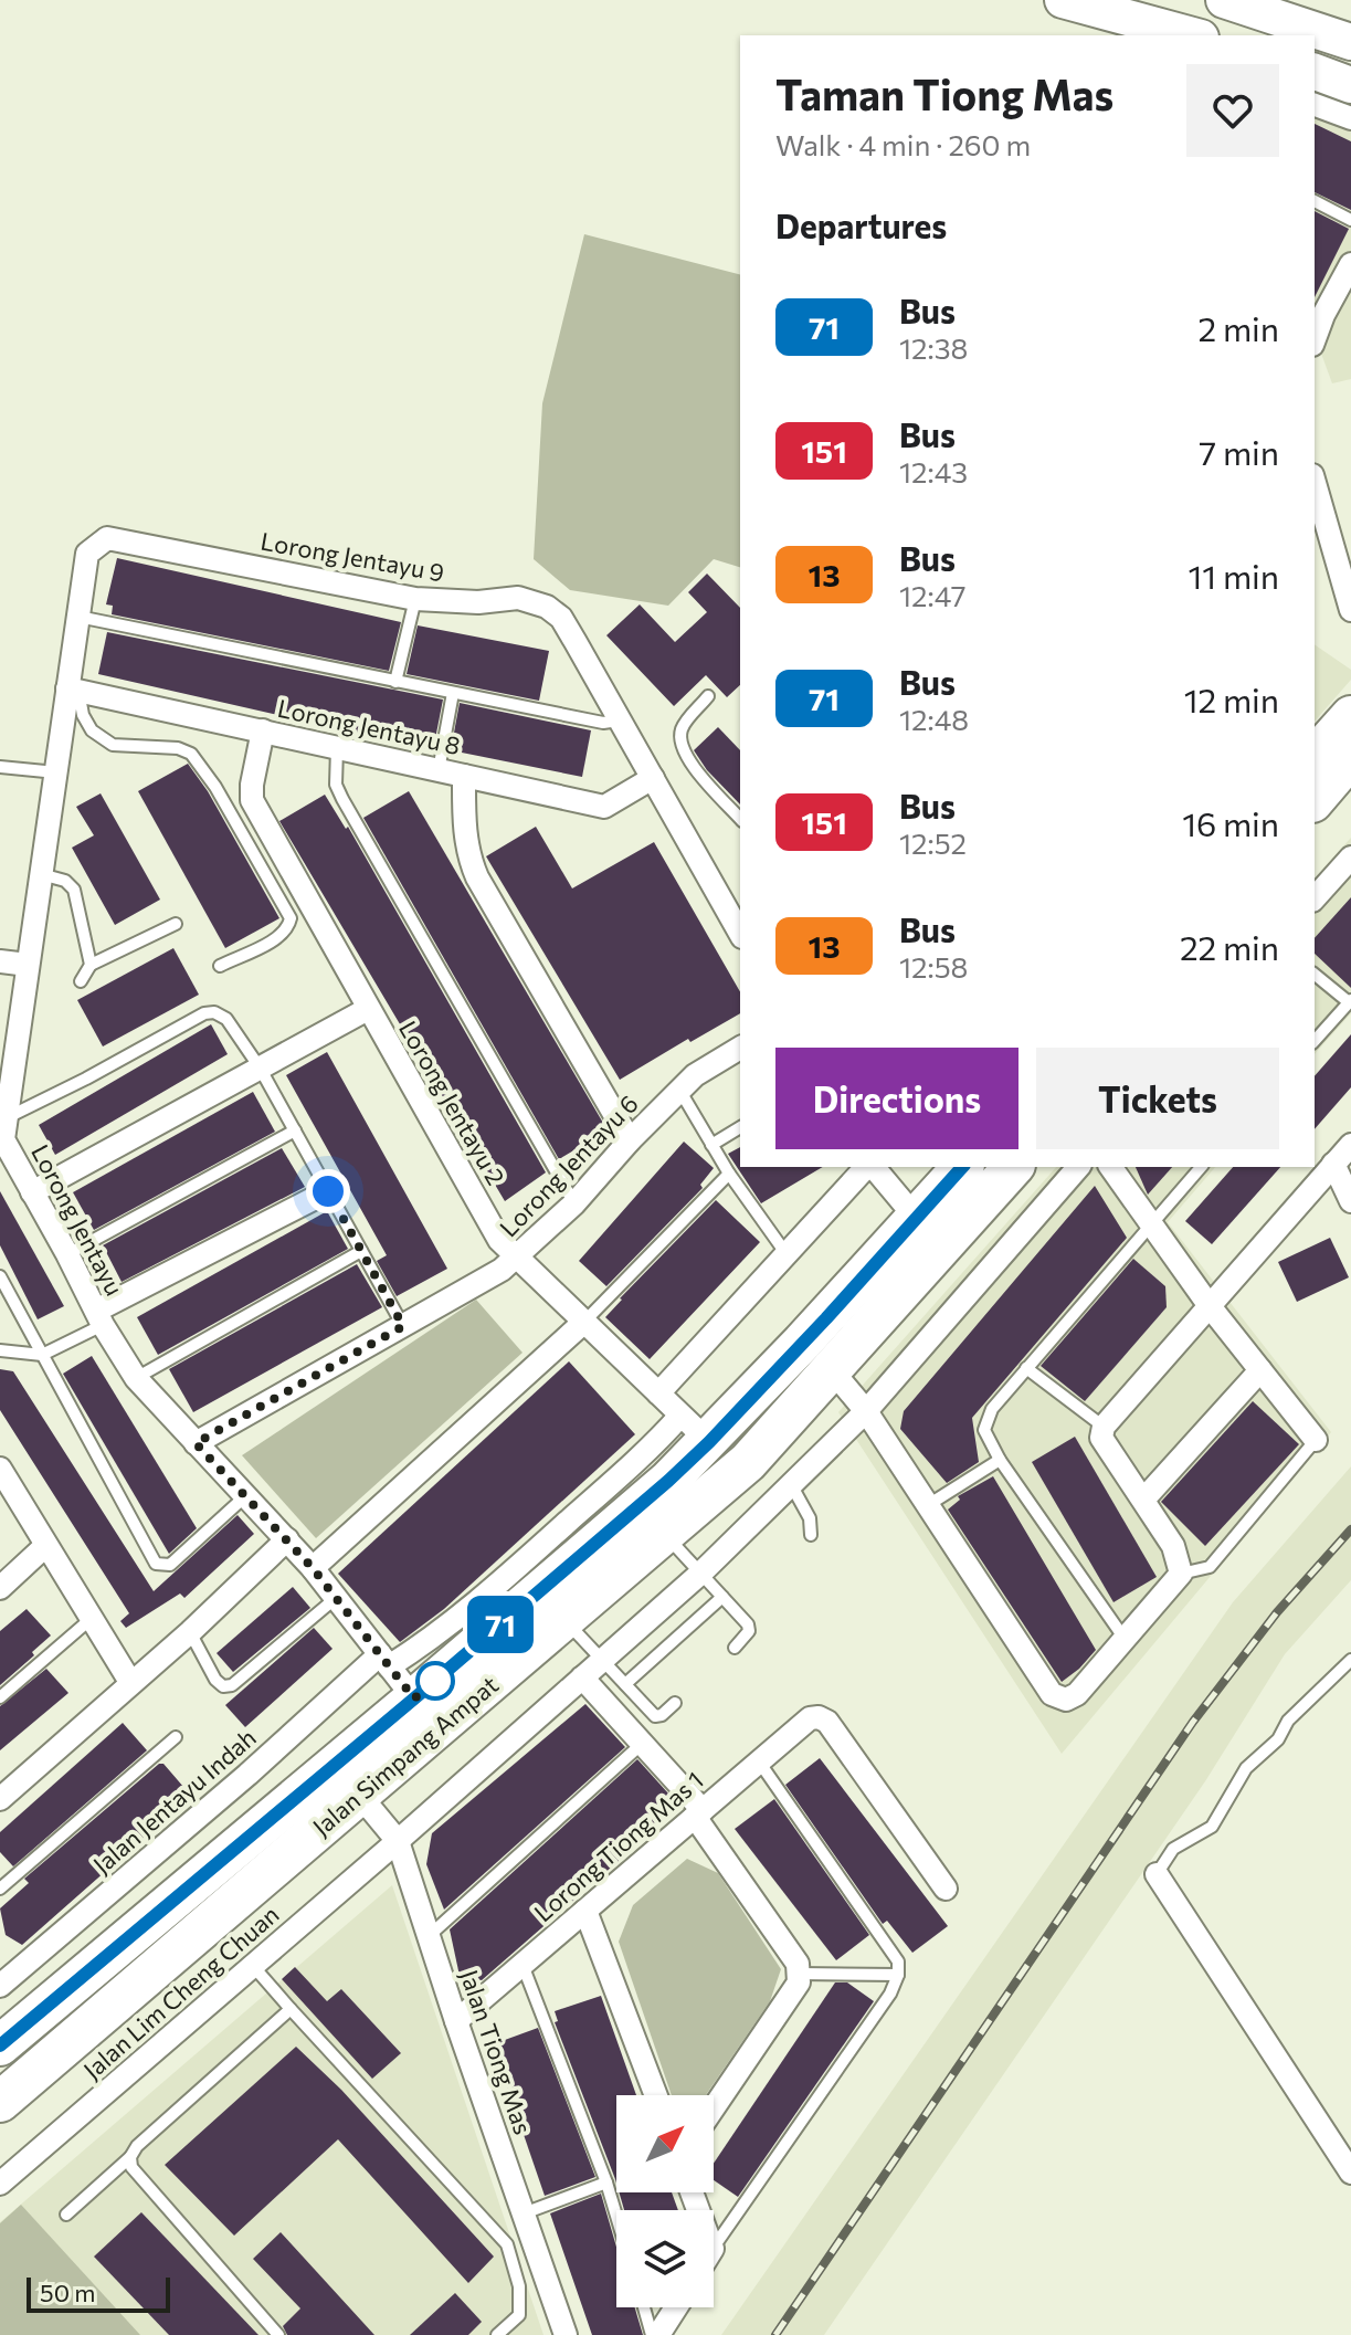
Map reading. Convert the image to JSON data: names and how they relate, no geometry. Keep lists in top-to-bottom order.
{
  "streets": {
    "highway": ["Jalan Simpang Ampat"],
    "street": [
      "Lorong Jentayu 9",
      "Lorong Jentayu 8",
      "Lorong Jentayu 2",
      "Lorong Jentayu 6",
      "Lorong Jentayu",
      "Jalan Jentayu Indah",
      "Lorong Tiong Mas 1",
      "Jalan Lim Cheng Chuan",
      "Jalan Tiong Mas"
    ]
  },
  "crossings": [
    ["Lorong Jentayu 9", "Lorong Jentayu 8"],
    ["Lorong Jentayu 9", "Lorong Jentayu"],
    ["Lorong Jentayu 8", "Lorong Jentayu 2"],
    ["Lorong Jentayu 8", "Lorong Jentayu"],
    ["Lorong Jentayu 2", "Lorong Jentayu 6"],
    ["Lorong Jentayu 2", "Jalan Simpang Ampat"],
    ["Lorong Jentayu 2", "Jalan Jentayu Indah"],
    ["Lorong Jentayu 6", "Lorong Jentayu"],
    ["Lorong Jentayu", "Jalan Simpang Ampat"],
    ["Lorong Jentayu", "Jalan Jentayu Indah"],
    ["Jalan Simpang Ampat", "Jalan Jentayu Indah"],
    ["Jalan Simpang Ampat", "Jalan Tiong Mas"],
    ["Lorong Tiong Mas 1", "Jalan Tiong Mas"],
    ["Jalan Lim Cheng Chuan", "Jalan Tiong Mas"]
  ],
  "lines": ["bus line 71"],
  "scale_bar": "50 m",
  "north": "top right",
  "page": {
    "on_map": "71",
    "heading": [
      ["Taman Tiong Mas", "Walk · 4 min · 260 m"],
      "Departures"
    ],
    "list": [
      {
        "mark": "71",
        "name": "Bus",
        "note": "12:38",
        "value": "2 min"
      },
      {
        "mark": "151",
        "name": "Bus",
        "note": "12:43",
        "value": "7 min"
      },
      {
        "mark": "13",
        "name": "Bus",
        "note": "12:47",
        "value": "11 min"
      },
      {
        "mark": "71",
        "name": "Bus",
        "note": "12:48",
        "value": "12 min"
      },
      {
        "mark": "151",
        "name": "Bus",
        "note": "12:52",
        "value": "16 min"
      },
      {
        "mark": "13",
        "name": "Bus",
        "note": "12:58",
        "value": "22 min"
      }
    ],
    "buttons": ["Directions", "Tickets"],
    "scale": "50 m"
  }
}
